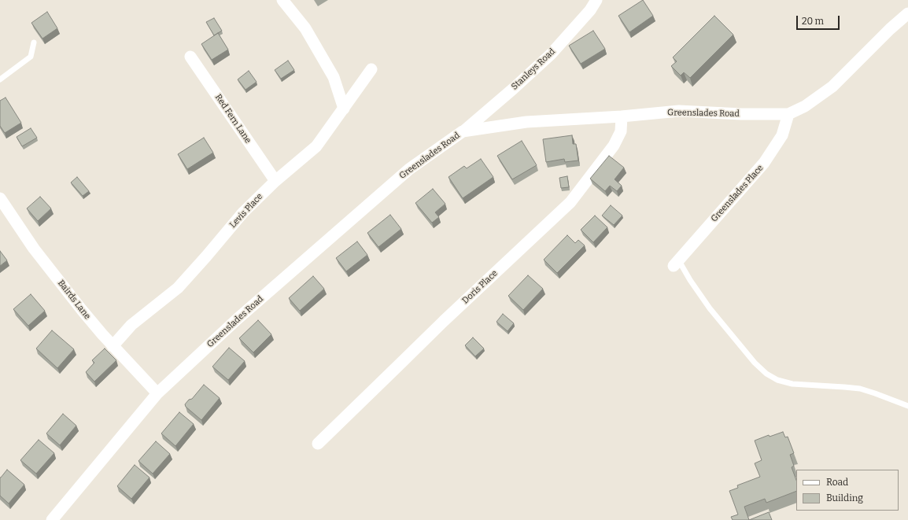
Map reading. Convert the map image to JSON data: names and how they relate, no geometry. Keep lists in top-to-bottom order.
{
  "streets": {
    "street": [
      "Stanleys Road",
      "Greenslades Road",
      "Red Fern Lane",
      "Greenslades Place",
      "Levis Place",
      "Doris Place",
      "Bairds Lane"
    ]
  },
  "crossings": [
    ["Stanleys Road", "Greenslades Road"],
    ["Greenslades Road", "Greenslades Place"],
    ["Greenslades Road", "Doris Place"],
    ["Greenslades Road", "Bairds Lane"],
    ["Red Fern Lane", "Levis Place"],
    ["Levis Place", "Bairds Lane"]
  ],
  "legend": ["Road", "Building"],
  "scale_bar": "20 m"
}
